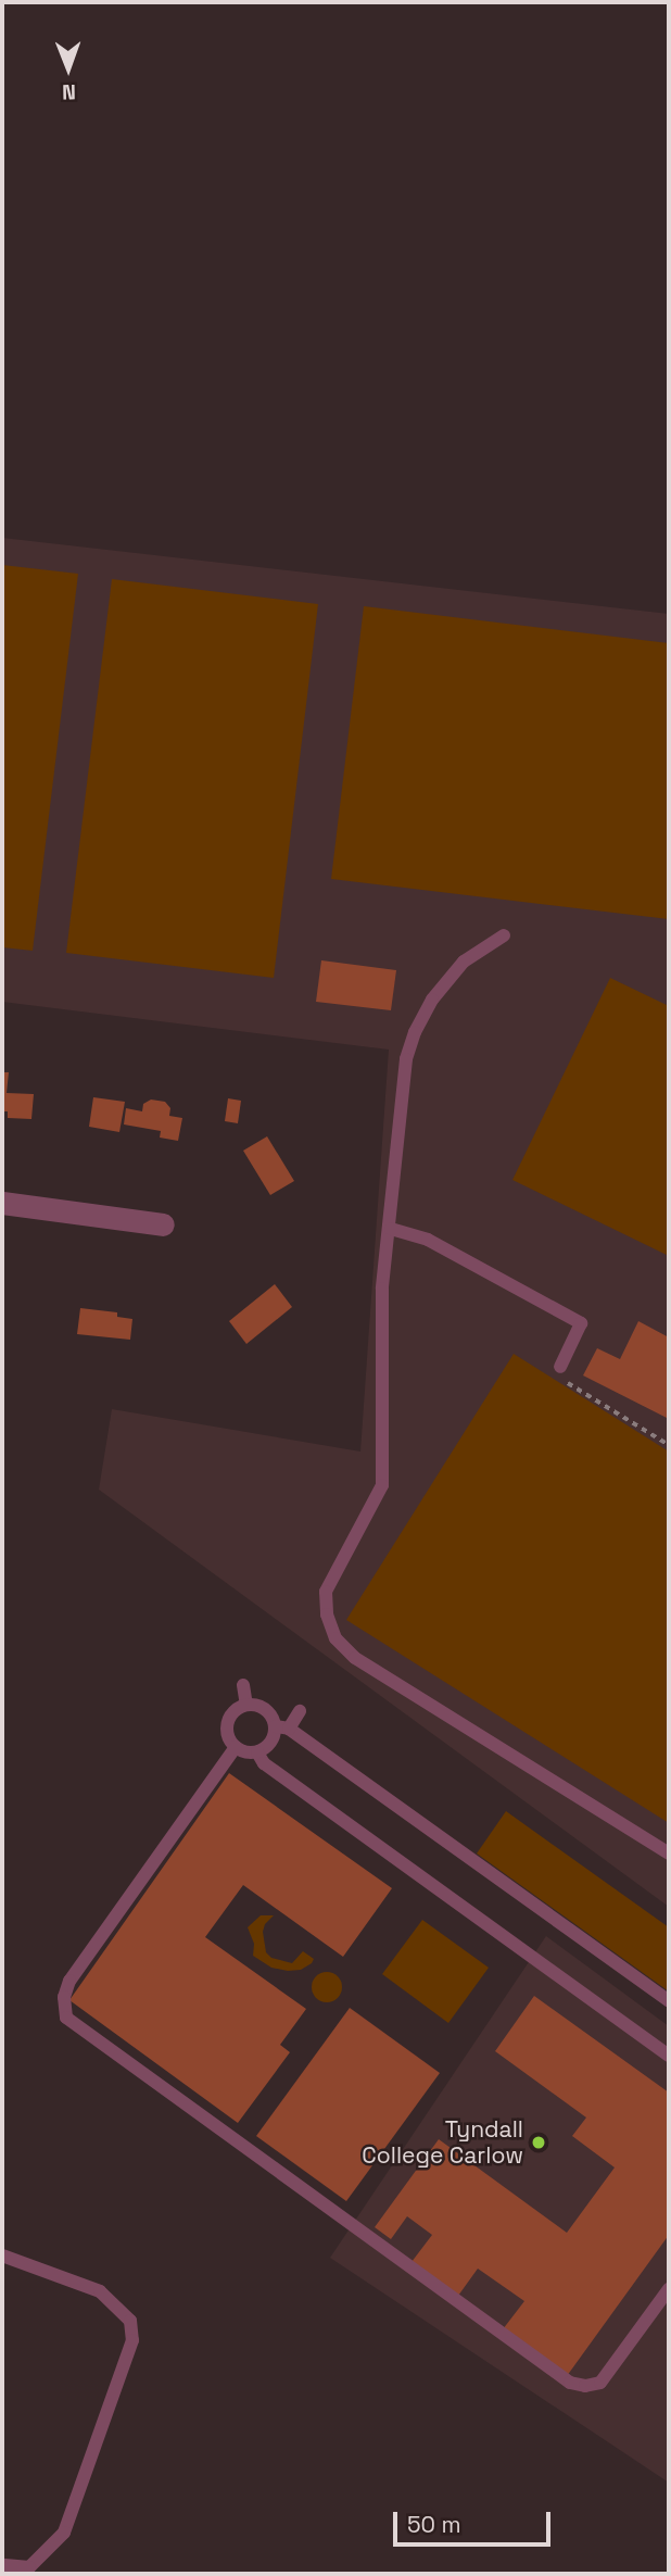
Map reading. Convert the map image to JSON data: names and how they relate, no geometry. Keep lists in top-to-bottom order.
{
  "places": ["Tyndall College Carlow"],
  "scale_bar": "50 m",
  "north": "bottom"
}
